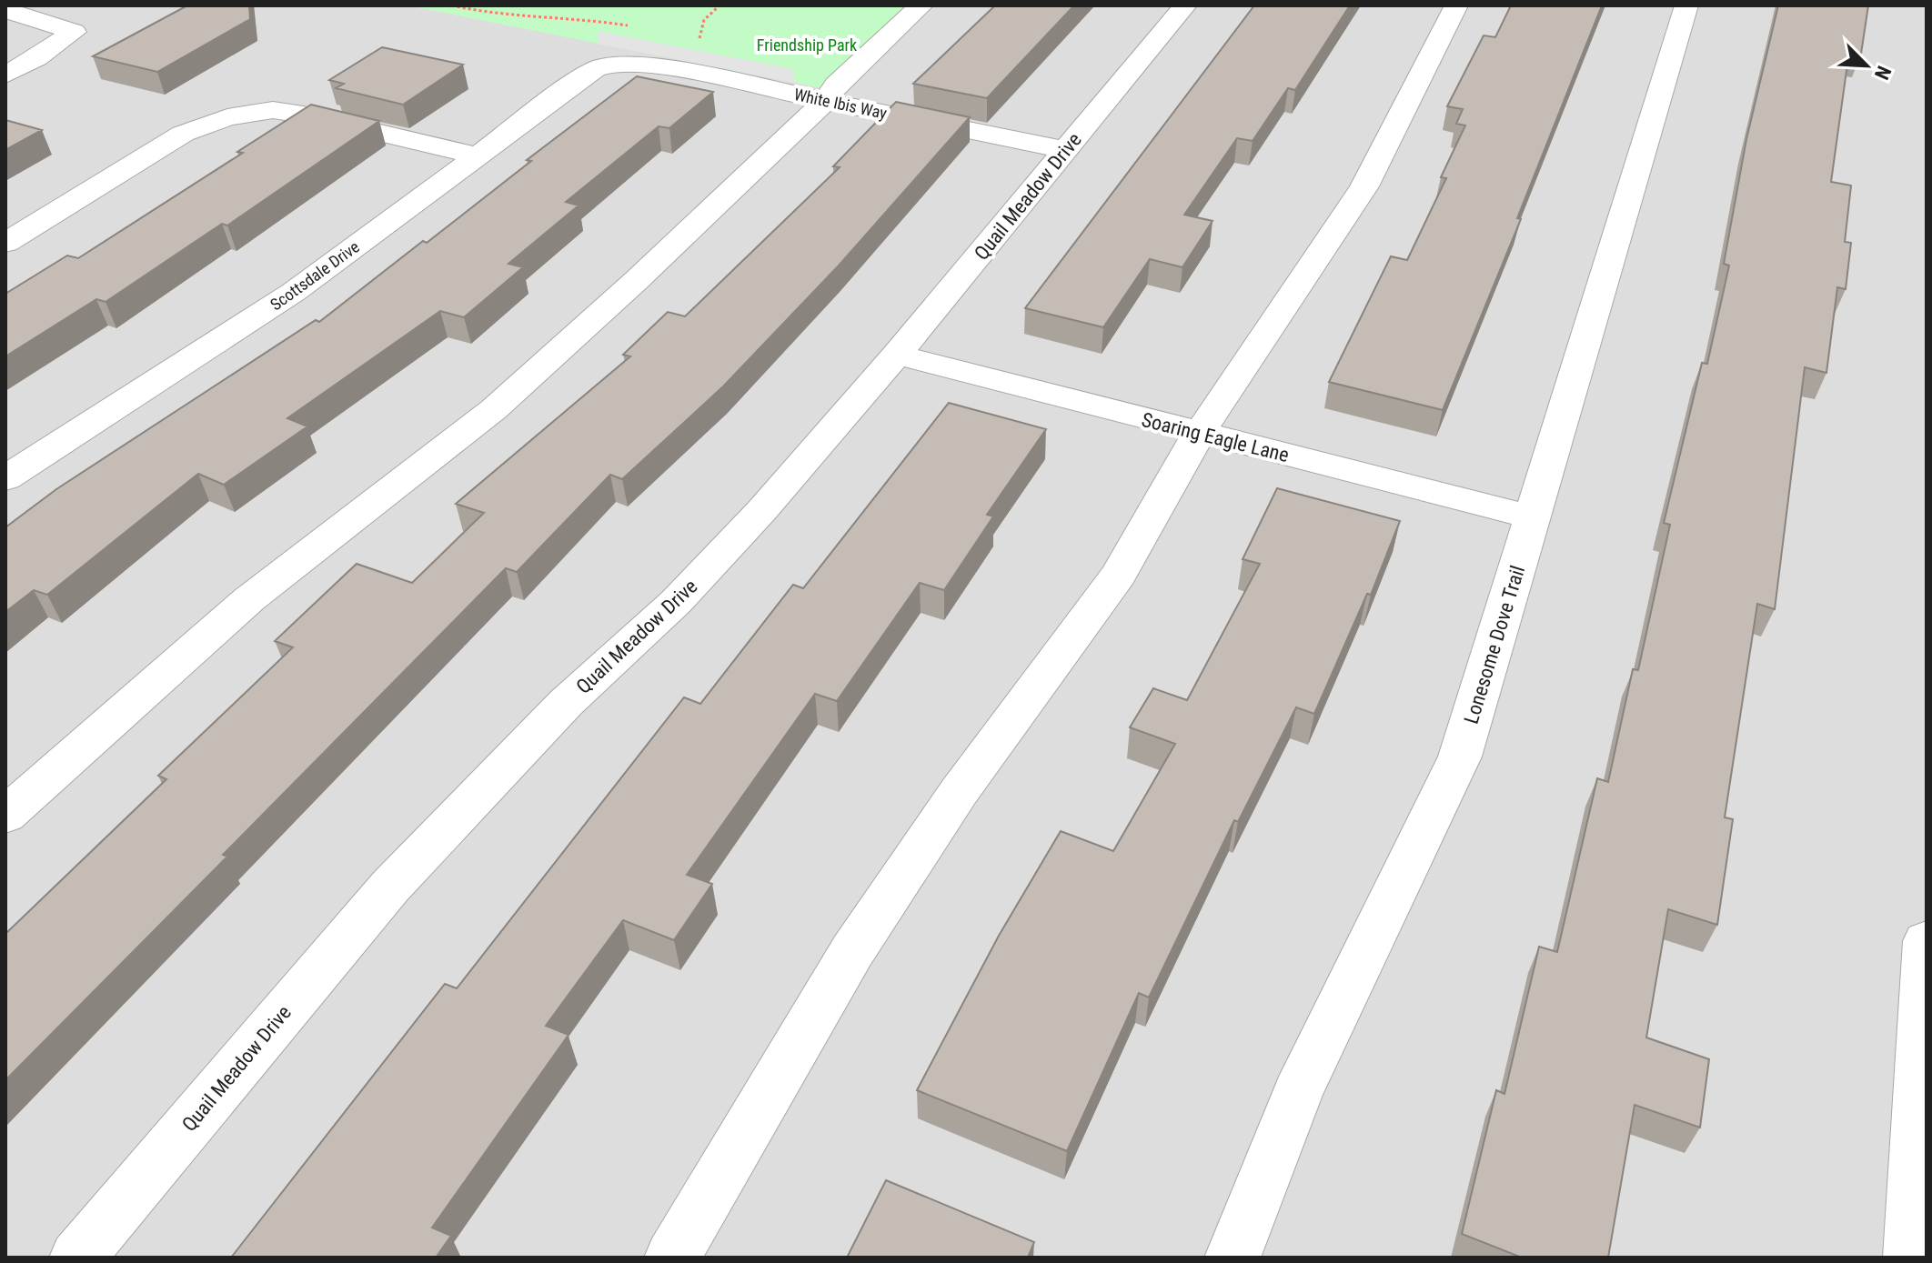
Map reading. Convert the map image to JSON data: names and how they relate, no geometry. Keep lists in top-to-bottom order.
{
  "streets": {
    "street": [
      "White Ibis Way",
      "Quail Meadow Drive",
      "Scottsdale Drive",
      "Soaring Eagle Lane",
      "Lonesome Dove Trail"
    ]
  },
  "crossings": [
    ["White Ibis Way", "Quail Meadow Drive"],
    ["White Ibis Way", "Scottsdale Drive"],
    ["Quail Meadow Drive", "Soaring Eagle Lane"],
    ["Soaring Eagle Lane", "Lonesome Dove Trail"]
  ],
  "parks": ["Friendship Park"],
  "north": "bottom right"
}
